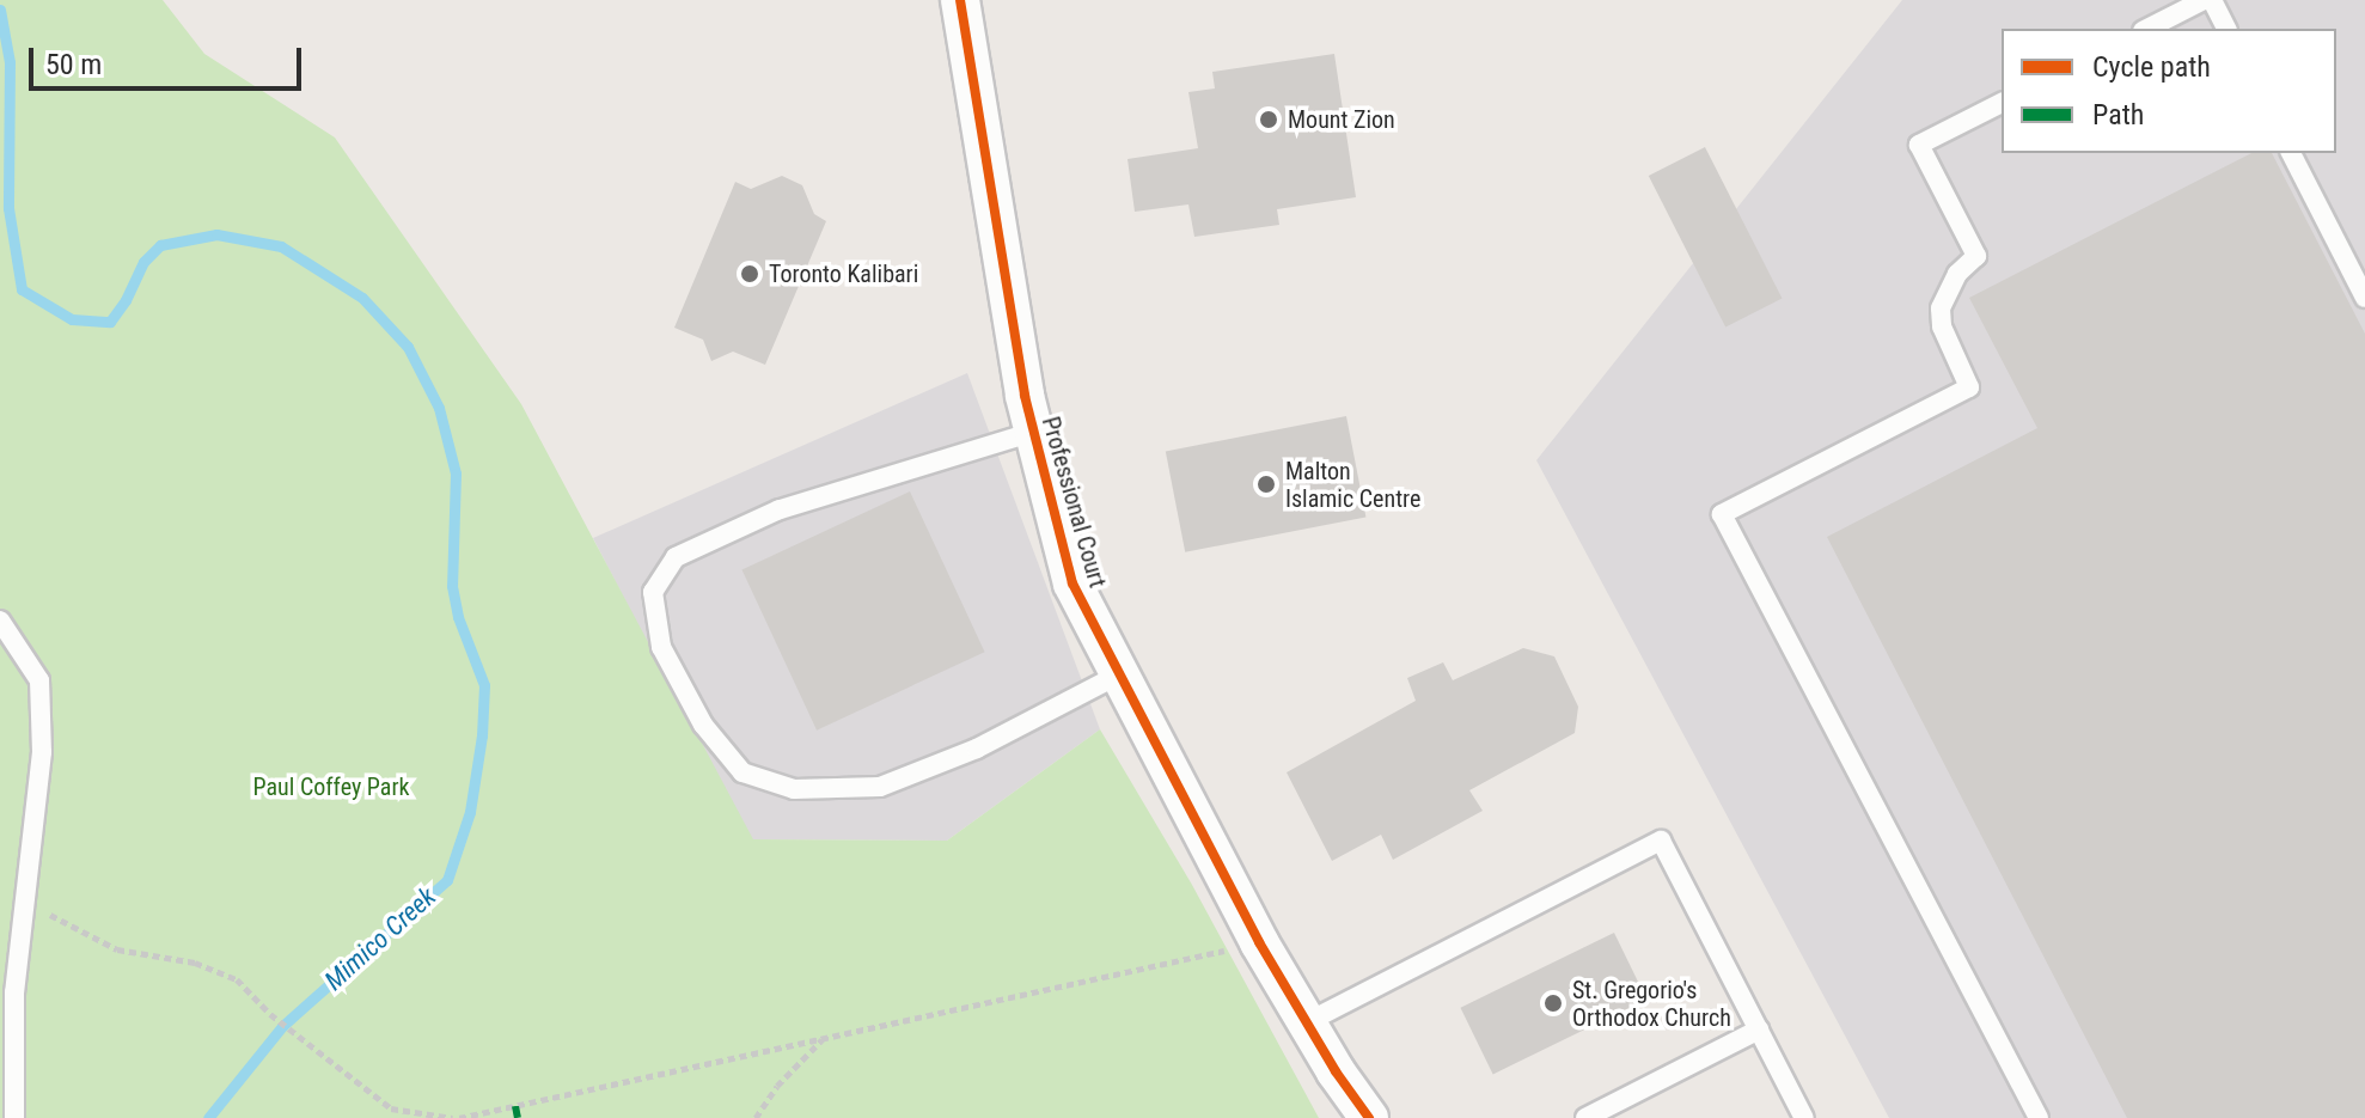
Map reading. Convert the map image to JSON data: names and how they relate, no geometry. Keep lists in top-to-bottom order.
{
  "streets": {
    "street": ["Professional Court"]
  },
  "water": ["Mimico Creek"],
  "parks": ["Paul Coffey Park"],
  "places": [
    "Mount Zion",
    "Toronto Kalibari",
    "Malton Islamic Centre",
    "St. Gregorio's Orthodox Church"
  ],
  "legend": ["Cycle path", "Path"],
  "scale_bar": "50 m"
}
